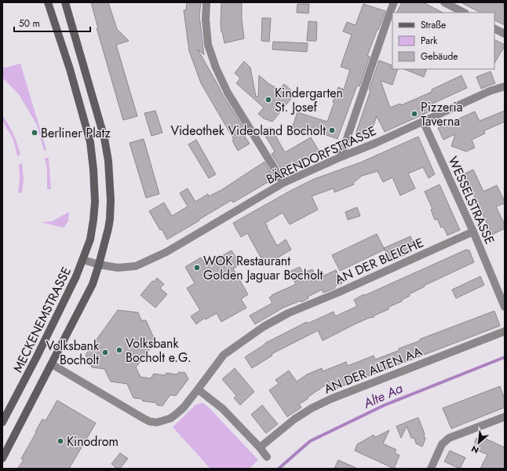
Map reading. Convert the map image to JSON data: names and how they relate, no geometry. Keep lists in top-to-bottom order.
{
  "streets": {
    "main road": ["MECKENEMSTRASSE"],
    "street": [
      "BÄRENDORFSTRASSE",
      "WESSELSTRASSE",
      "AN DER BLEICHE",
      "AN DER ALTEN AA"
    ]
  },
  "crossings": [
    ["BÄRENDORFSTRASSE", "WESSELSTRASSE"],
    ["BÄRENDORFSTRASSE", "MECKENEMSTRASSE"],
    ["WESSELSTRASSE", "AN DER BLEICHE"]
  ],
  "water": ["Alte Aa"],
  "places": [
    "Kindergarten St. Josef",
    "Pizzeria Taverna",
    "Videothek Videoland Bocholt",
    "Berliner Platz",
    "WOK Restaurant Golden Jaguar Bocholt",
    "Volksbank Bocholt e.G.",
    "Volksbank Bocholt",
    "Kinodrom"
  ],
  "legend": ["Straße", "Park", "Gebäude"],
  "scale_bar": "50 m",
  "north": "bottom left"
}
